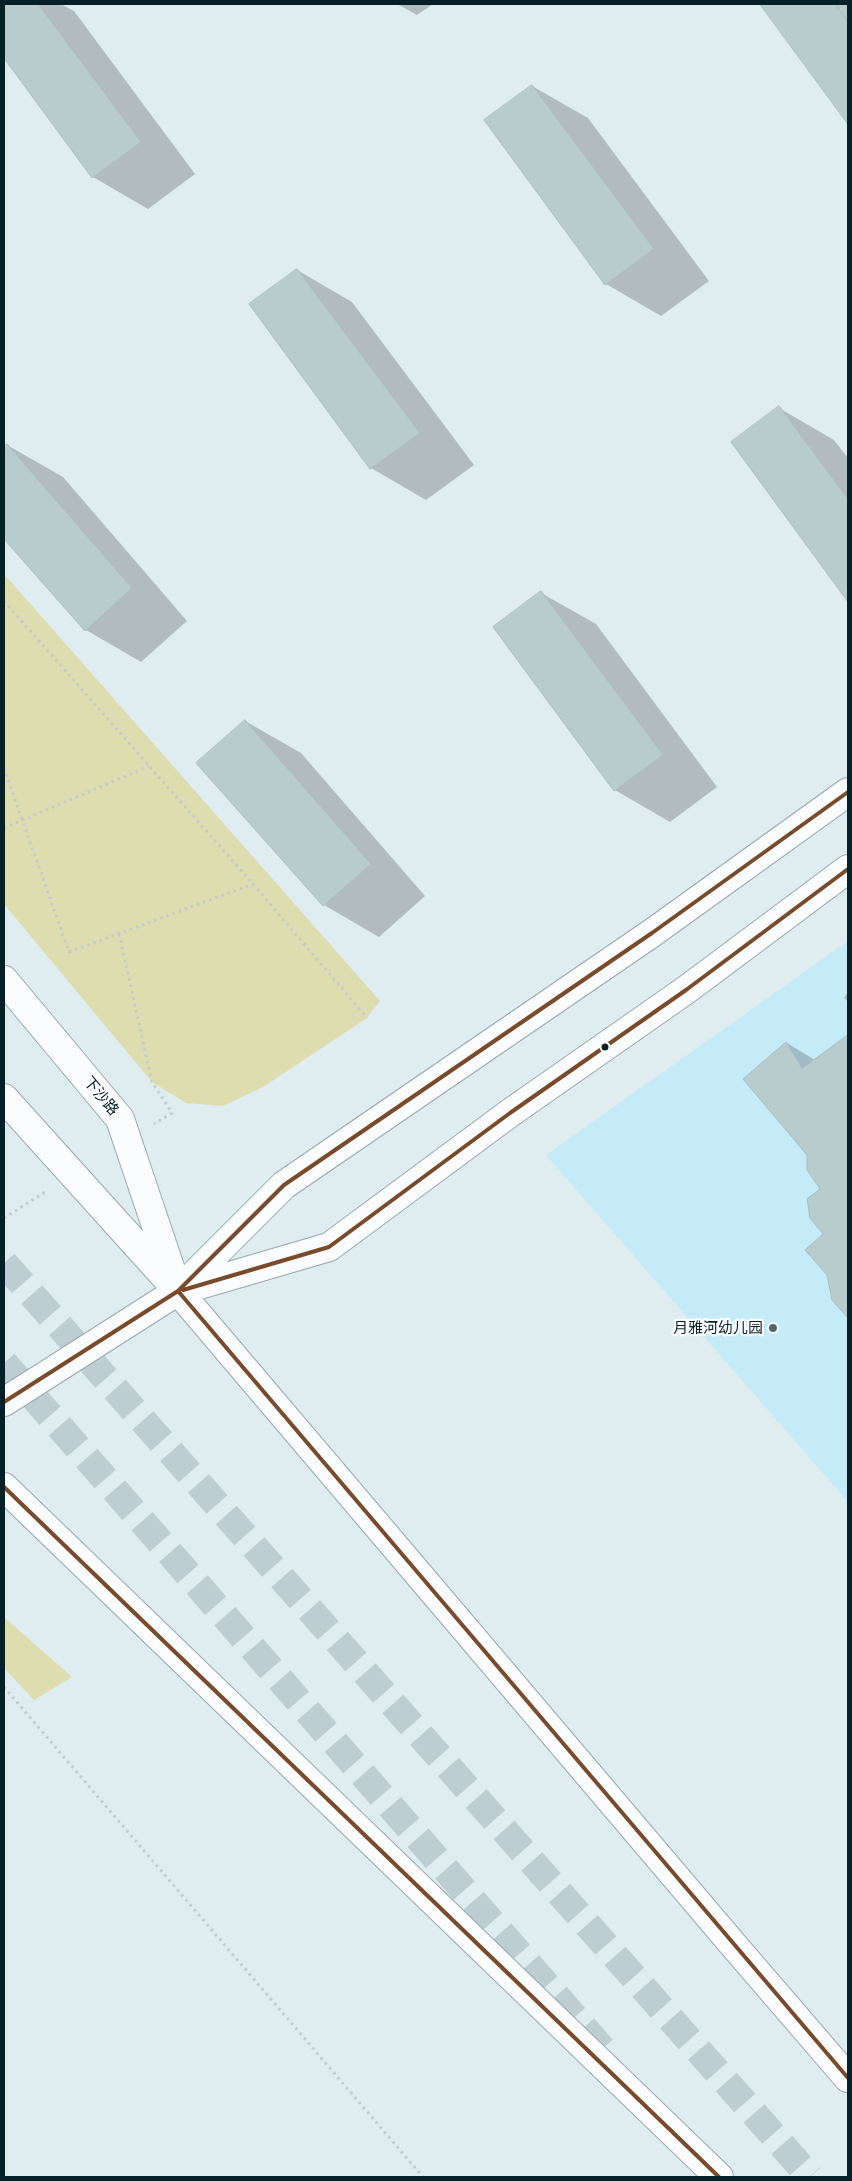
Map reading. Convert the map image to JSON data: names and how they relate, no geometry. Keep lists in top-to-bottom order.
{
  "streets": {
    "main road": ["下沙路"]
  },
  "places": ["月雅河幼儿园"]
}
